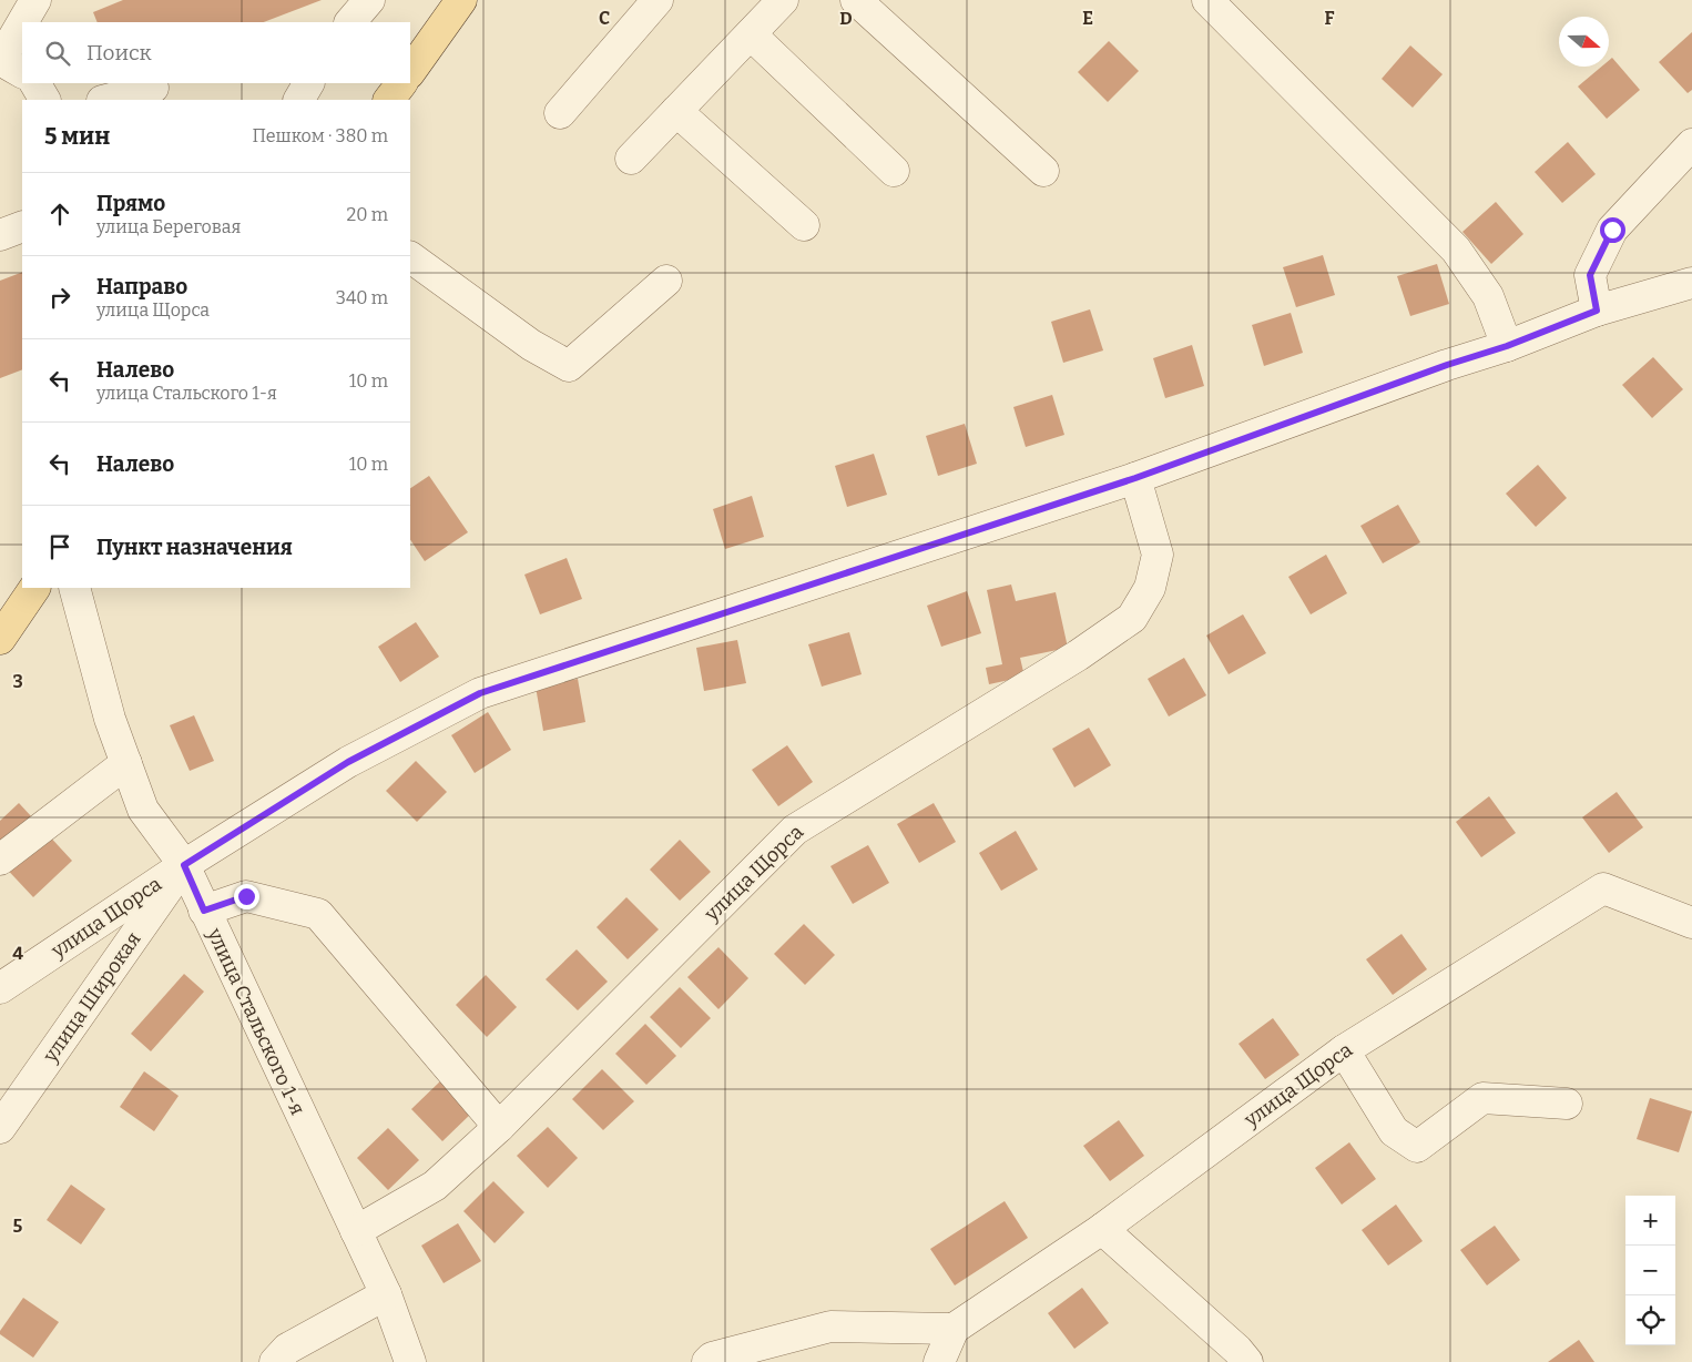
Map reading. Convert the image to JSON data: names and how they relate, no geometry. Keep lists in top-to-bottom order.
{
  "streets": {
    "street": ["улица Щорса", "улица Широкая", "улица Стальского 1-я"]
  },
  "crossings": [
    ["улица Щорса", "улица Широкая"],
    ["улица Щорса", "улица Стальского 1-я"],
    ["улица Широкая", "улица Стальского 1-я"]
  ],
  "north": "right",
  "page": {
    "search": "Поиск",
    "heading": ["5 мин", "Пешком · 380 m"],
    "list": [
      ["Прямо", "улица Береговая", "20 m"],
      ["Направо", "улица Щорса", "340 m"],
      ["Налево", "улица Стальского 1-я", "10 m"],
      ["Налево", "10 m"],
      "Пункт назначения"
    ],
    "map_buttons": ["+", "−"]
  },
  "grid": {
    "columns": [
      "C",
      "D",
      "E",
      "F"
    ],
    "rows": ["3", "4", "5"]
  }
}
